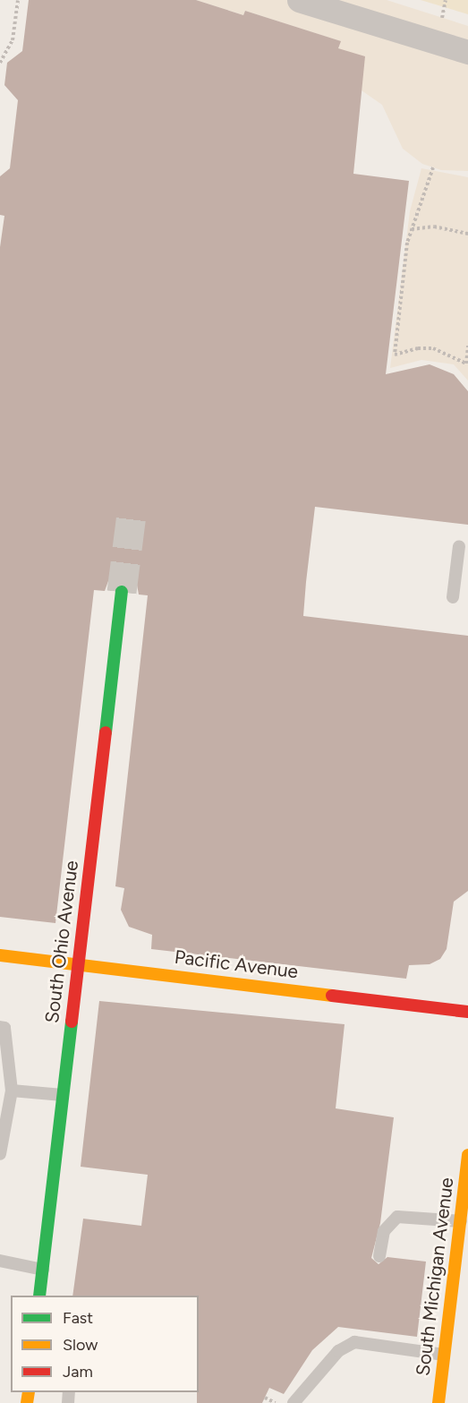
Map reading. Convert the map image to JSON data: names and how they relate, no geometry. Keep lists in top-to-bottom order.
{
  "streets": {
    "street": ["South Ohio Avenue", "Pacific Avenue", "South Michigan Avenue"]
  },
  "crossings": [
    ["South Ohio Avenue", "Pacific Avenue"]
  ],
  "legend": ["Fast", "Slow", "Jam"]
}
